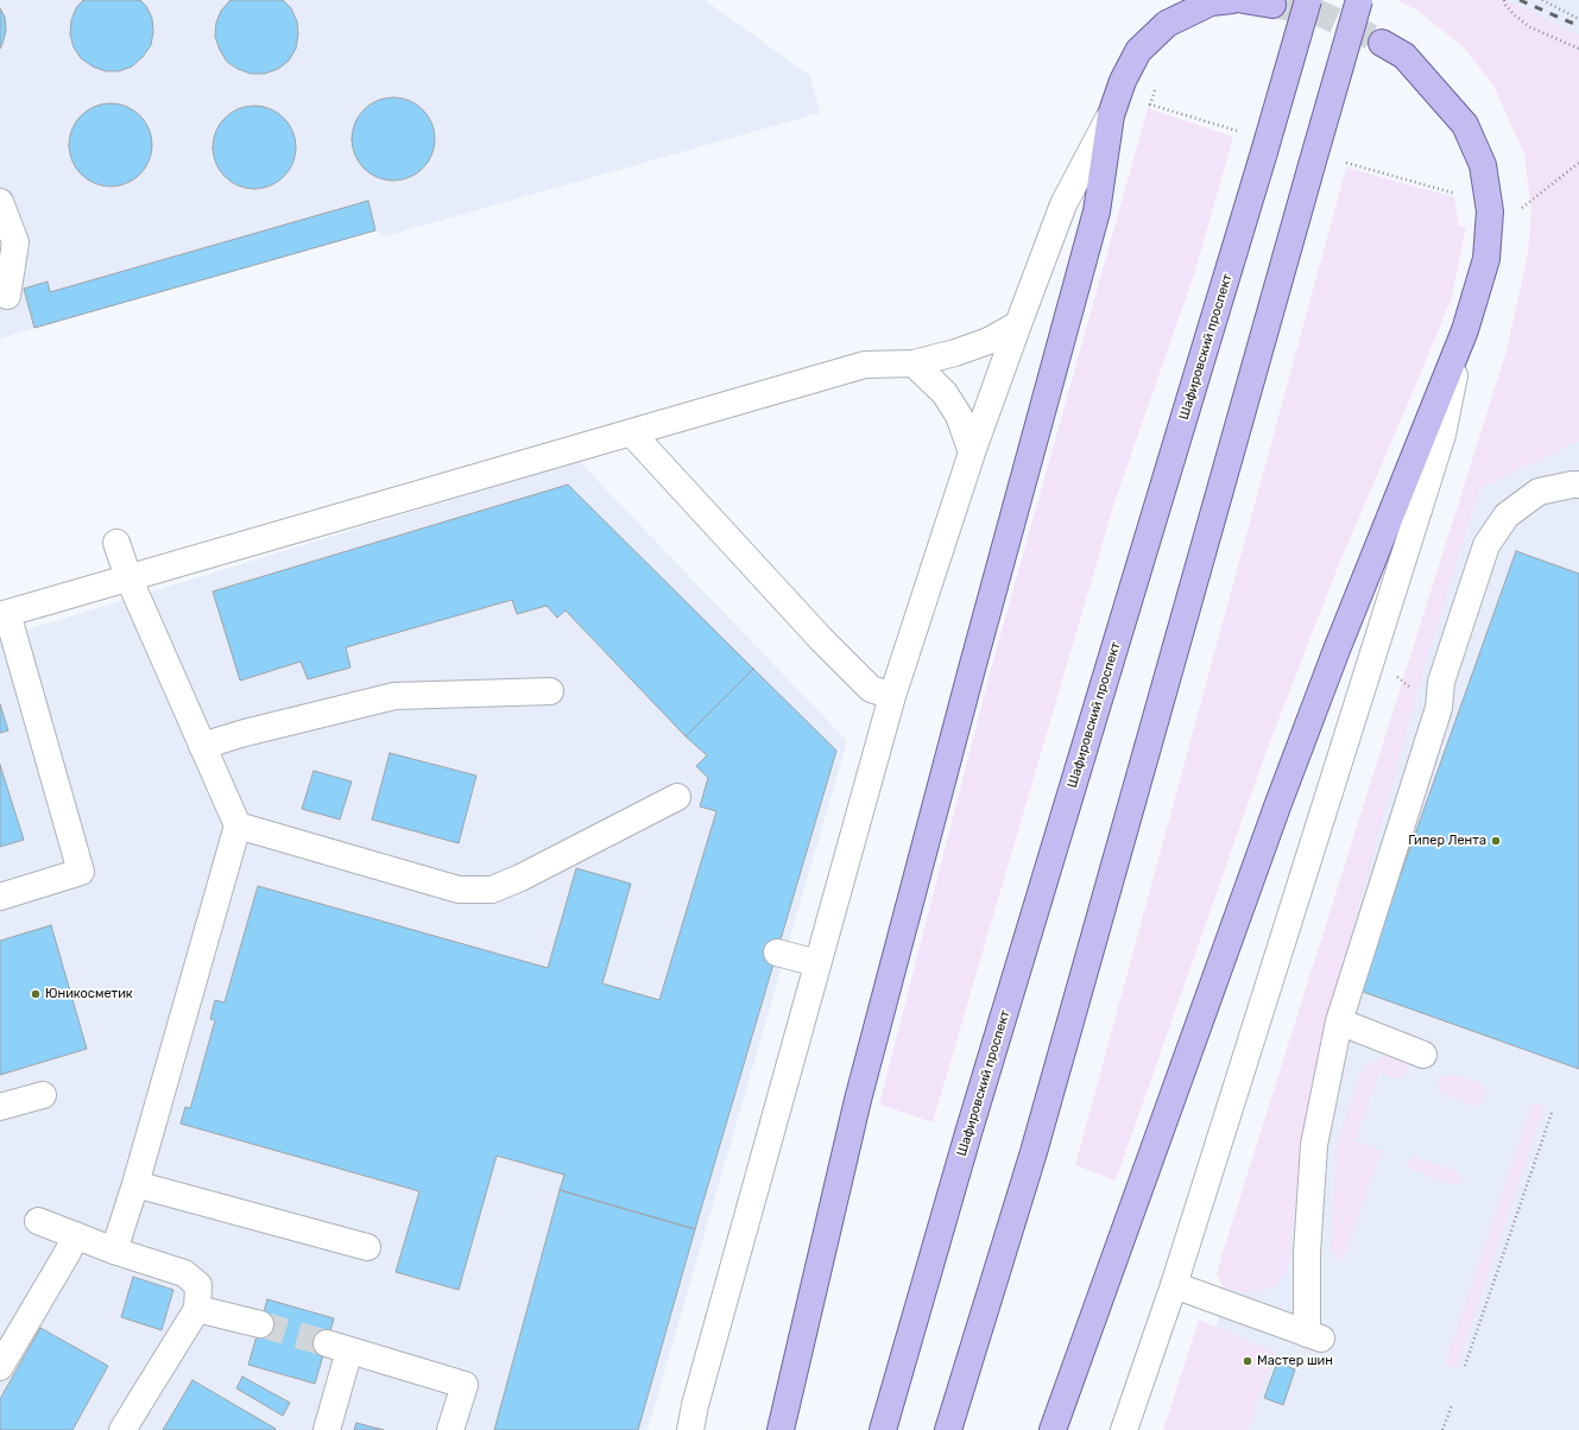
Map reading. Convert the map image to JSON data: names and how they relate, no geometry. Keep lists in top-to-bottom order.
{
  "streets": {
    "main road": ["Шафировский проспект"]
  },
  "places": ["Гипер Лента", "Юникосметик", "Мастер шин"]
}
